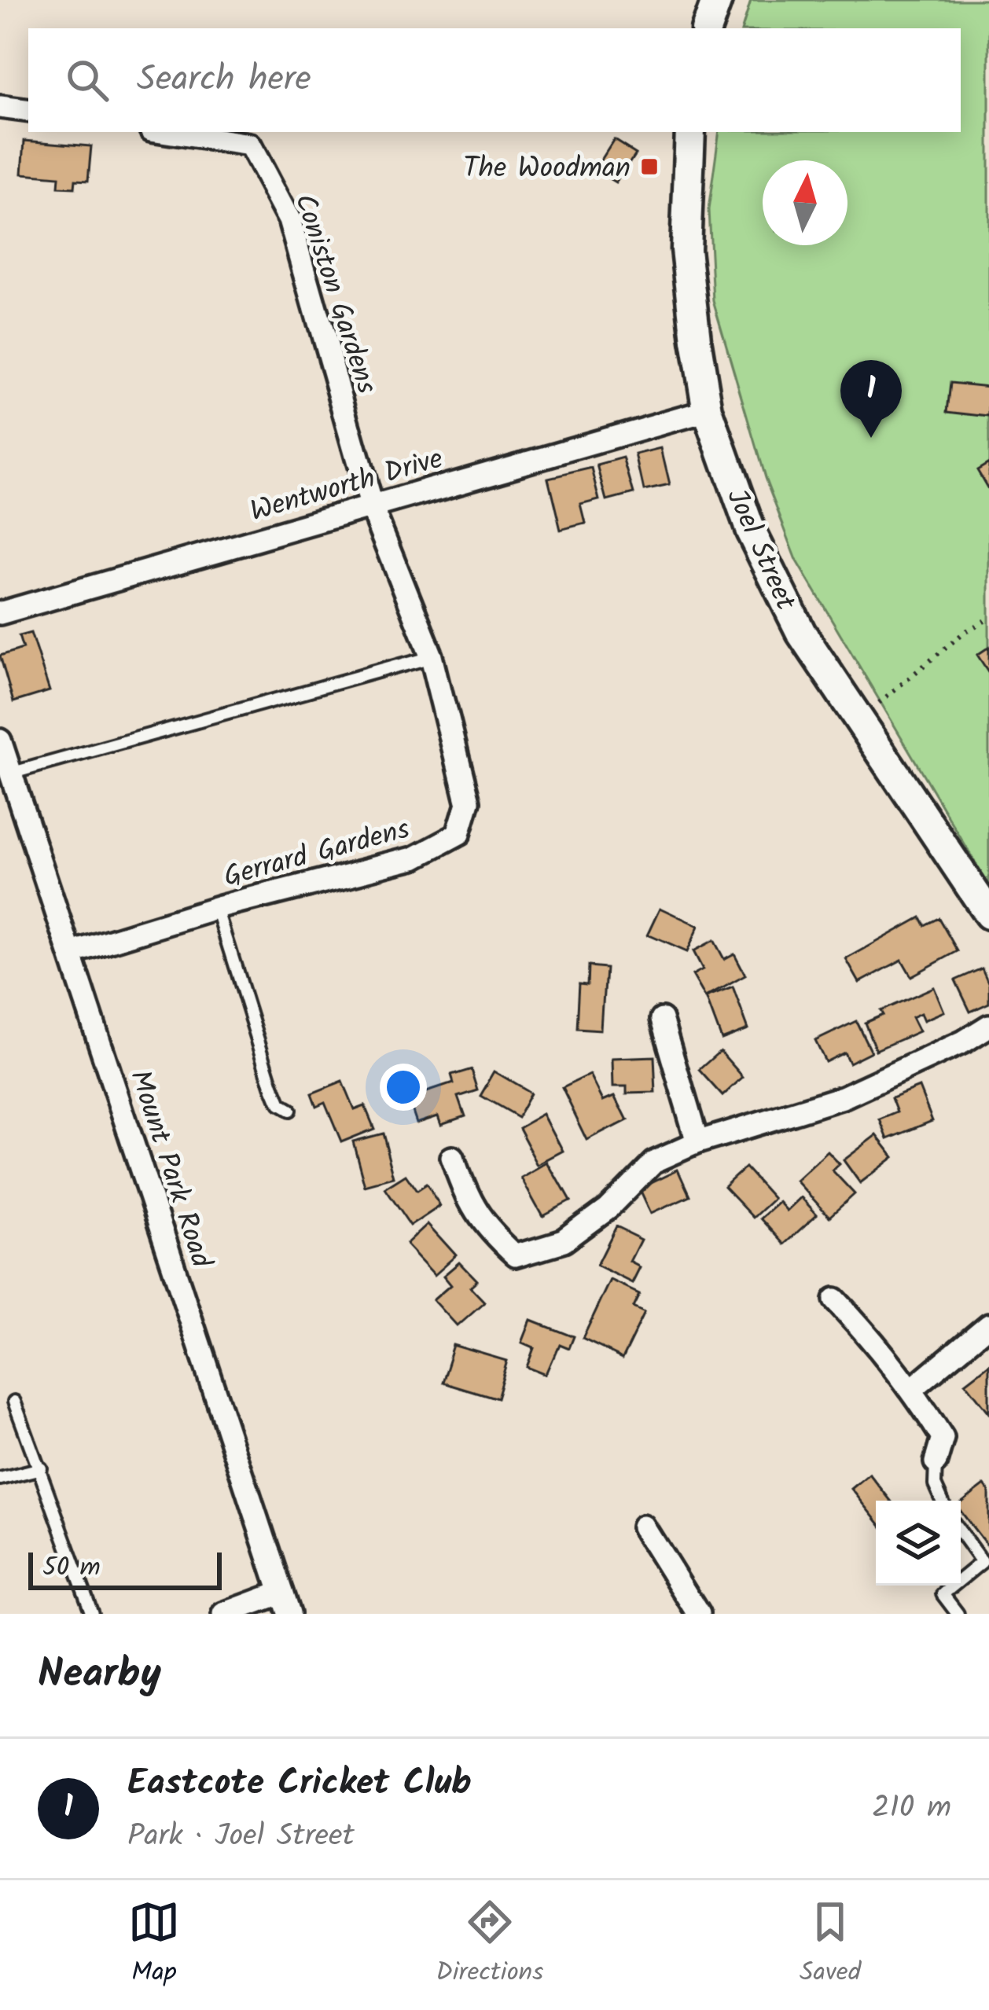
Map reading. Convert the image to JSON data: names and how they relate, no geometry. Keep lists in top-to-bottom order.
{
  "streets": {
    "main road": ["Joel Street"],
    "street": [
      "Coniston Gardens",
      "Wentworth Drive",
      "Gerrard Gardens",
      "Mount Park Road"
    ]
  },
  "crossings": [
    ["Coniston Gardens", "Wentworth Drive"],
    ["Coniston Gardens", "Gerrard Gardens"],
    ["Wentworth Drive", "Joel Street"],
    ["Wentworth Drive", "Gerrard Gardens"],
    ["Gerrard Gardens", "Mount Park Road"]
  ],
  "places": {
    "transit": ["The Woodman"]
  },
  "scale_bar": "50 m",
  "north": "top",
  "page": {
    "search": "Search here",
    "pins": "1",
    "scale": "50 m",
    "heading": "Nearby",
    "list": [
      {
        "mark": "1",
        "name": "Eastcote Cricket Club",
        "note": "Park · Joel Street",
        "value": "210 m"
      }
    ],
    "nav": ["Map", "Directions", "Saved"]
  }
}
